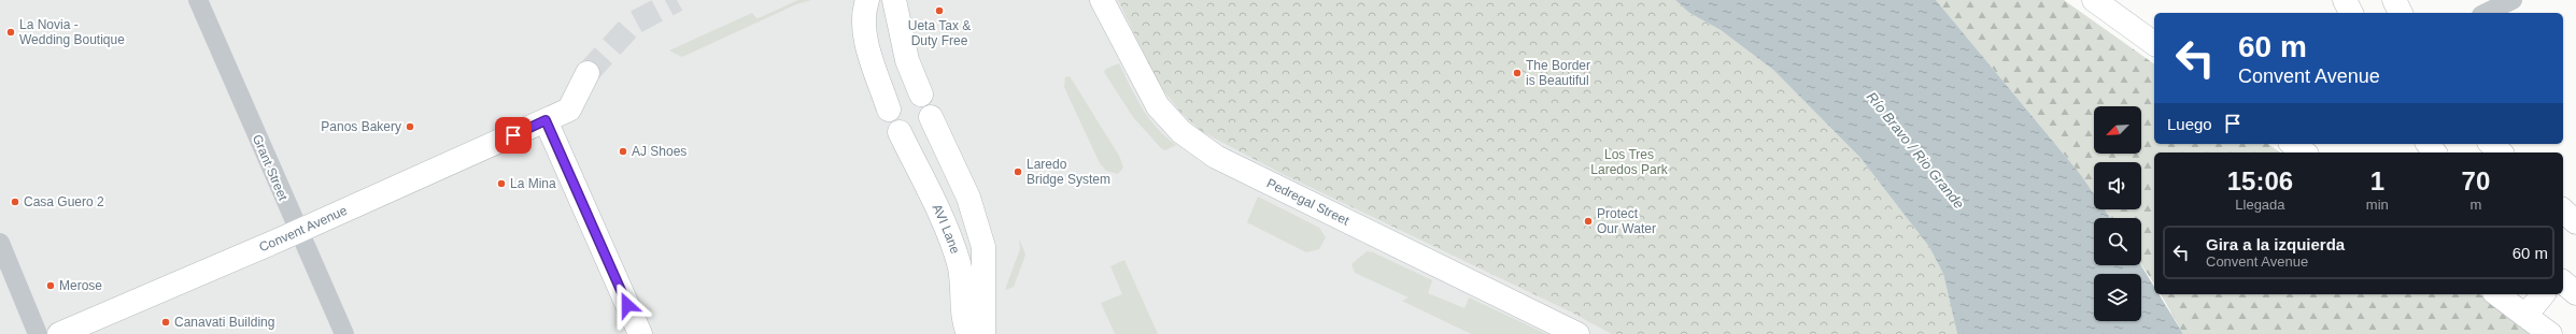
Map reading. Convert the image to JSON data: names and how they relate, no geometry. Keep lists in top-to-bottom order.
{
  "streets": {
    "main road": ["Pedregal Street", "Convent Avenue", "AVI Lane"],
    "street": ["Grant Street"]
  },
  "crossings": [
    ["Grant Street", "Convent Avenue"]
  ],
  "water": ["Río Bravo / Rio Grande"],
  "parks": ["Los Tres Laredos Park"],
  "places": [
    "Ueta Tax & Duty Free",
    "La Novia - Wedding Boutique",
    "The Border is Beautiful",
    "Panos Bakery",
    "AJ Shoes",
    "Laredo Bridge System",
    "La Mina",
    "Casa Guero 2",
    "Protect Our Water",
    "Merose",
    "Canavati Building"
  ],
  "north": "bottom left",
  "page": {
    "turn": ["60 m", "Convent Avenue"],
    "then": "Luego",
    "eta": [
      "15:06",
      "Llegada",
      "1",
      "min",
      "70",
      "m"
    ],
    "list": [
      {
        "name": "Gira a la izquierda",
        "note": "Convent Avenue",
        "value": "60 m"
      }
    ]
  }
}
